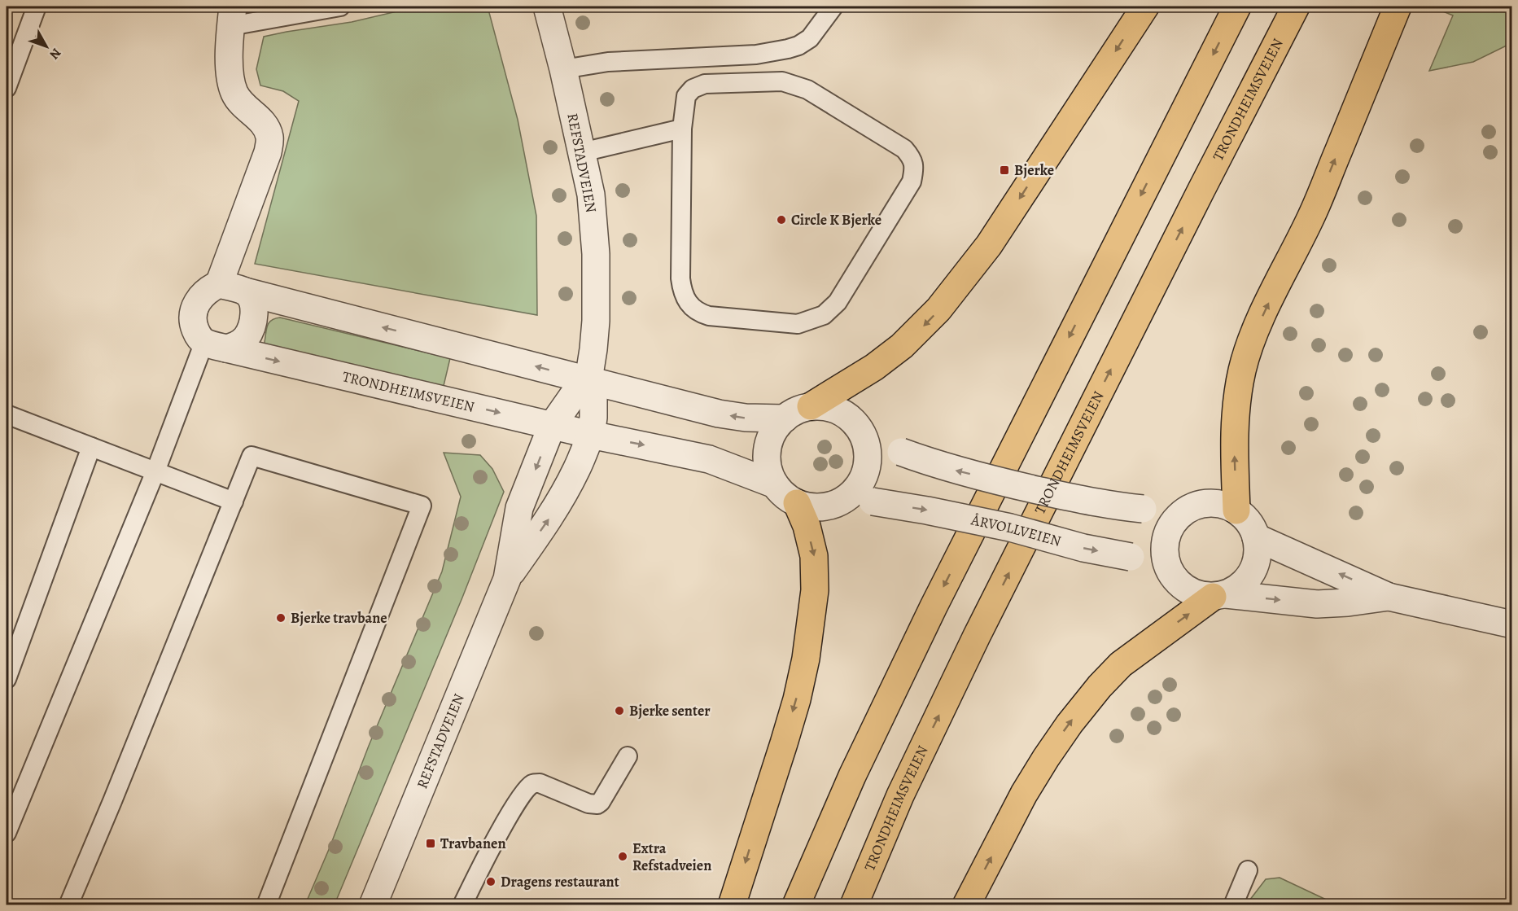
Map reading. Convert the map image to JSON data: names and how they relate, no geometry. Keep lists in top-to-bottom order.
{
  "streets": {
    "highway": ["TRONDHEIMSVEIEN"],
    "street": ["REFSTADVEIEN", "ÅRVOLLVEIEN"]
  },
  "crossings": [
    ["TRONDHEIMSVEIEN", "REFSTADVEIEN"]
  ],
  "places": {
    "transit": ["Bjerke", "Travbanen"],
    "other": [
      "Circle K Bjerke",
      "Bjerke travbane",
      "Bjerke senter",
      "Extra Refstadveien",
      "Dragens restaurant"
    ]
  },
  "north": "bottom right"
}
